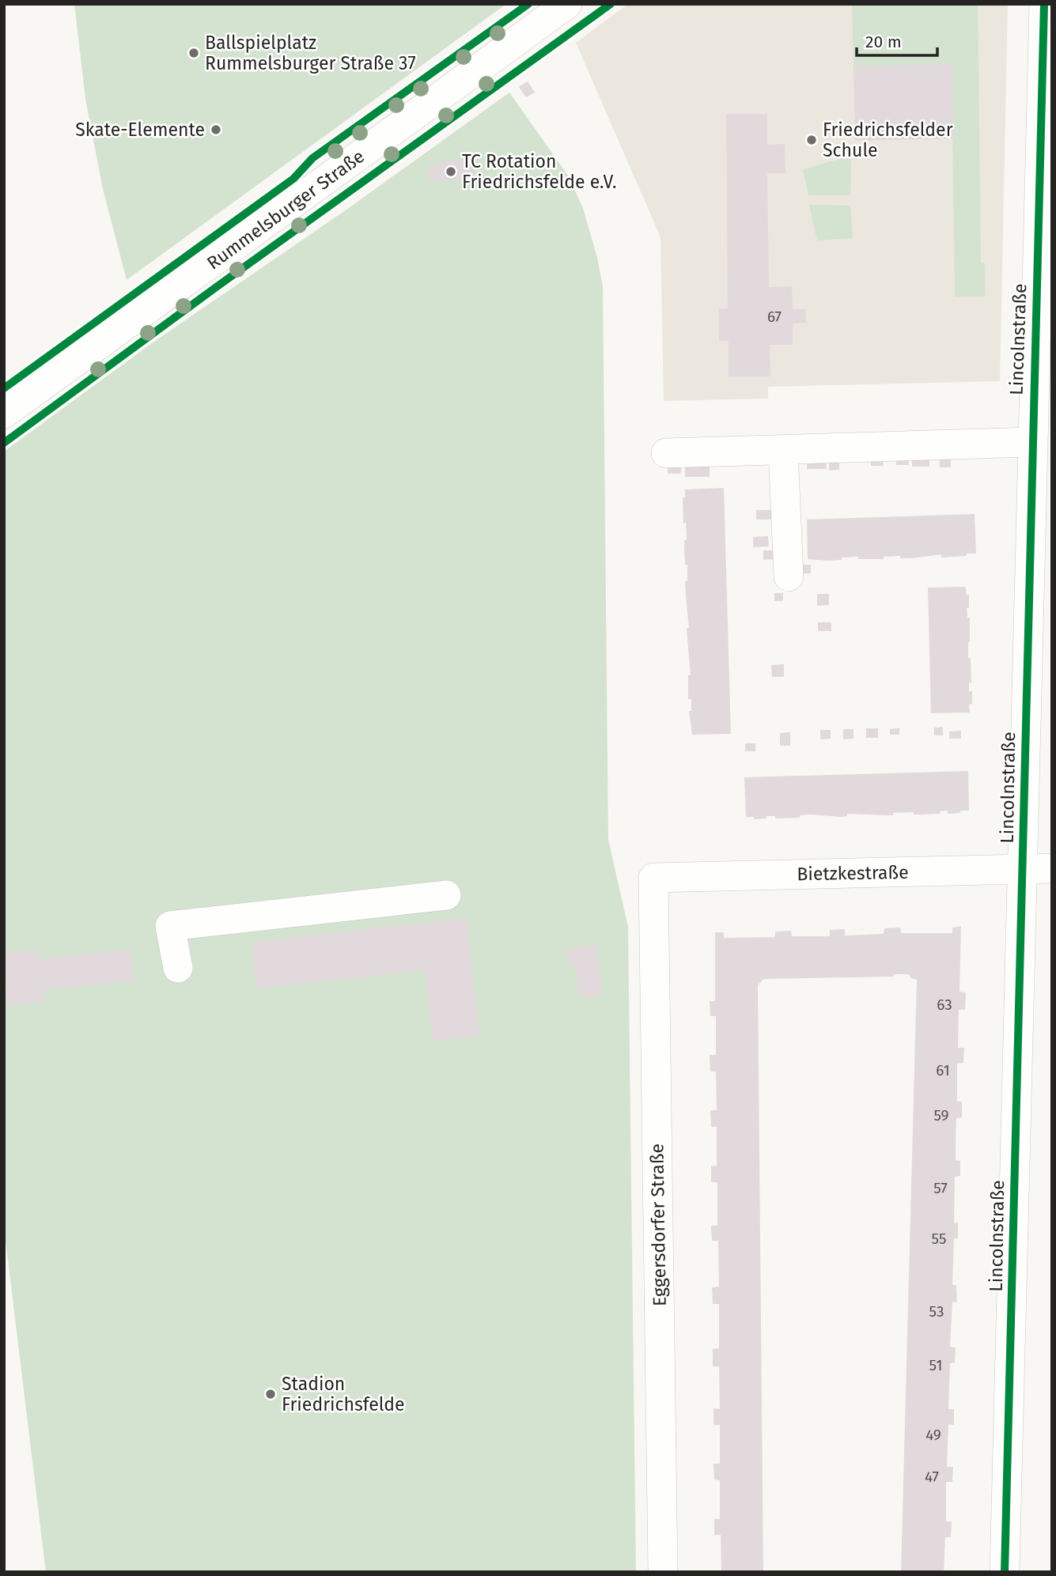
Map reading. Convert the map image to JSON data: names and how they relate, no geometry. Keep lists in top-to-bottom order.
{
  "streets": {
    "street": [
      "Rummelsburger Straße",
      "Lincolnstraße",
      "Bietzkestraße",
      "Eggersdorfer Straße"
    ]
  },
  "crossings": [
    ["Lincolnstraße", "Bietzkestraße"],
    ["Bietzkestraße", "Eggersdorfer Straße"]
  ],
  "places": [
    "Ballspielplatz Rummelsburger Straße 37",
    "Skate-Elemente",
    "Friedrichsfelder Schule",
    "TC Rotation Friedrichsfelde e.V.",
    "Stadion Friedrichsfelde"
  ],
  "house_numbers": [
    "67",
    "63",
    "61",
    "59",
    "57",
    "55",
    "53",
    "51",
    "49",
    "47"
  ],
  "scale_bar": "20 m"
}
